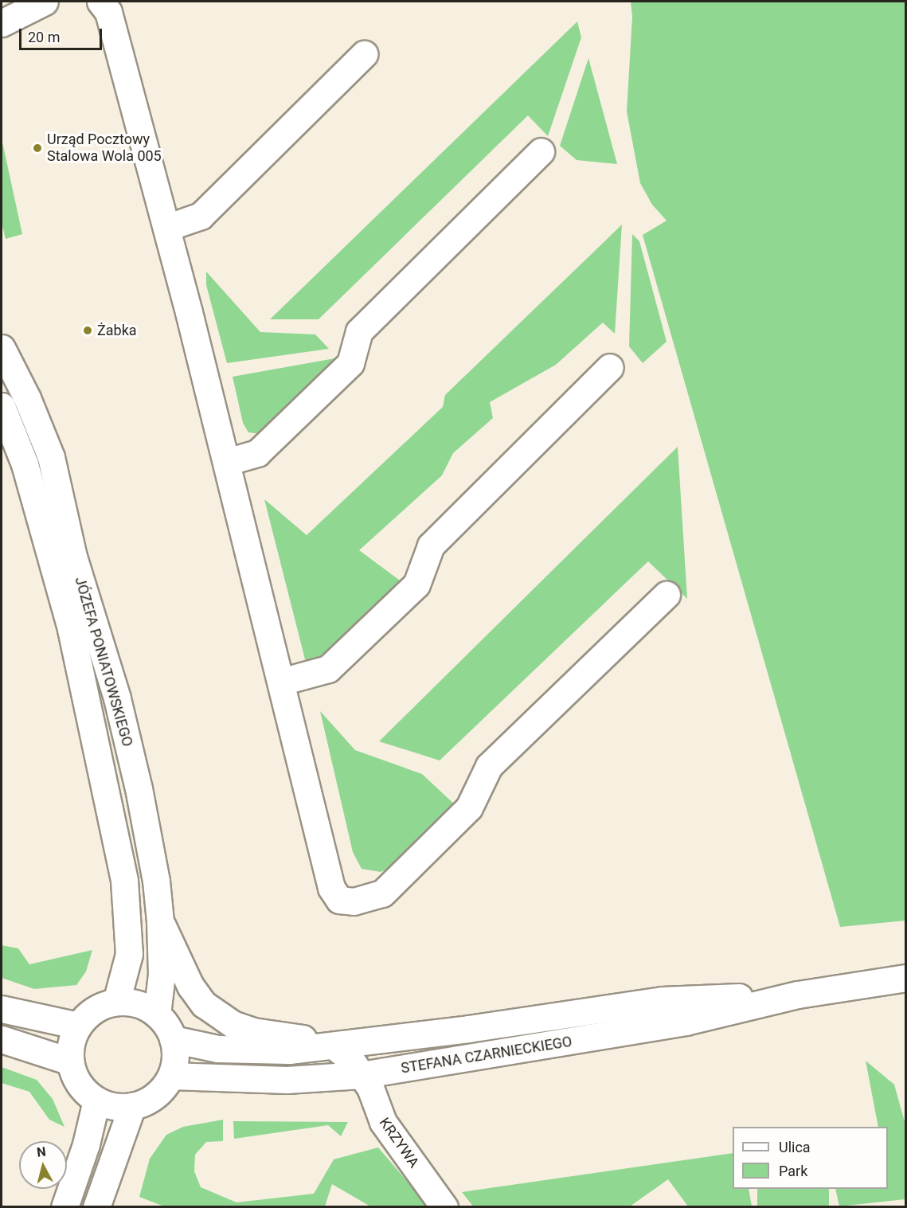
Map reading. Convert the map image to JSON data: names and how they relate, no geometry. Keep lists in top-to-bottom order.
{
  "streets": {
    "street": ["JÓZEFA PONIATOWSKIEGO", "STEFANA CZARNIECKIEGO", "KRZYWA"]
  },
  "crossings": [
    ["JÓZEFA PONIATOWSKIEGO", "STEFANA CZARNIECKIEGO"],
    ["STEFANA CZARNIECKIEGO", "KRZYWA"]
  ],
  "places": ["Urząd Pocztowy Stalowa Wola 005", "Żabka"],
  "legend": ["Ulica", "Park"],
  "scale_bar": "20 m",
  "north": "top"
}
